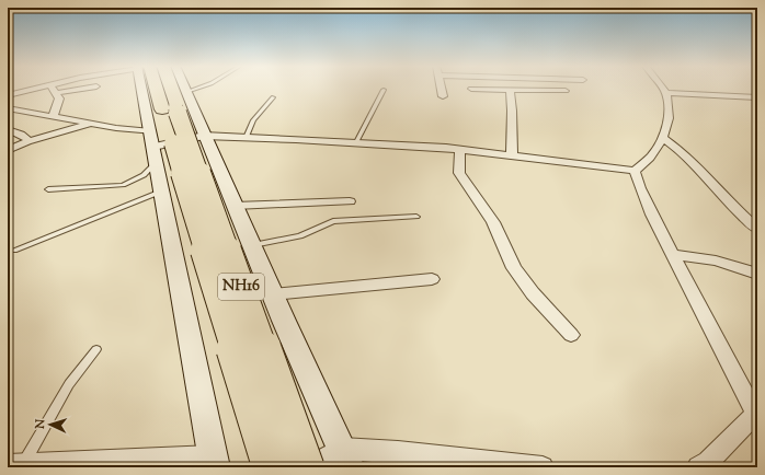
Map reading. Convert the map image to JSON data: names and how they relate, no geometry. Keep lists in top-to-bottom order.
{
  "streets": {
    "highway": ["NH16"]
  },
  "north": "left"
}
